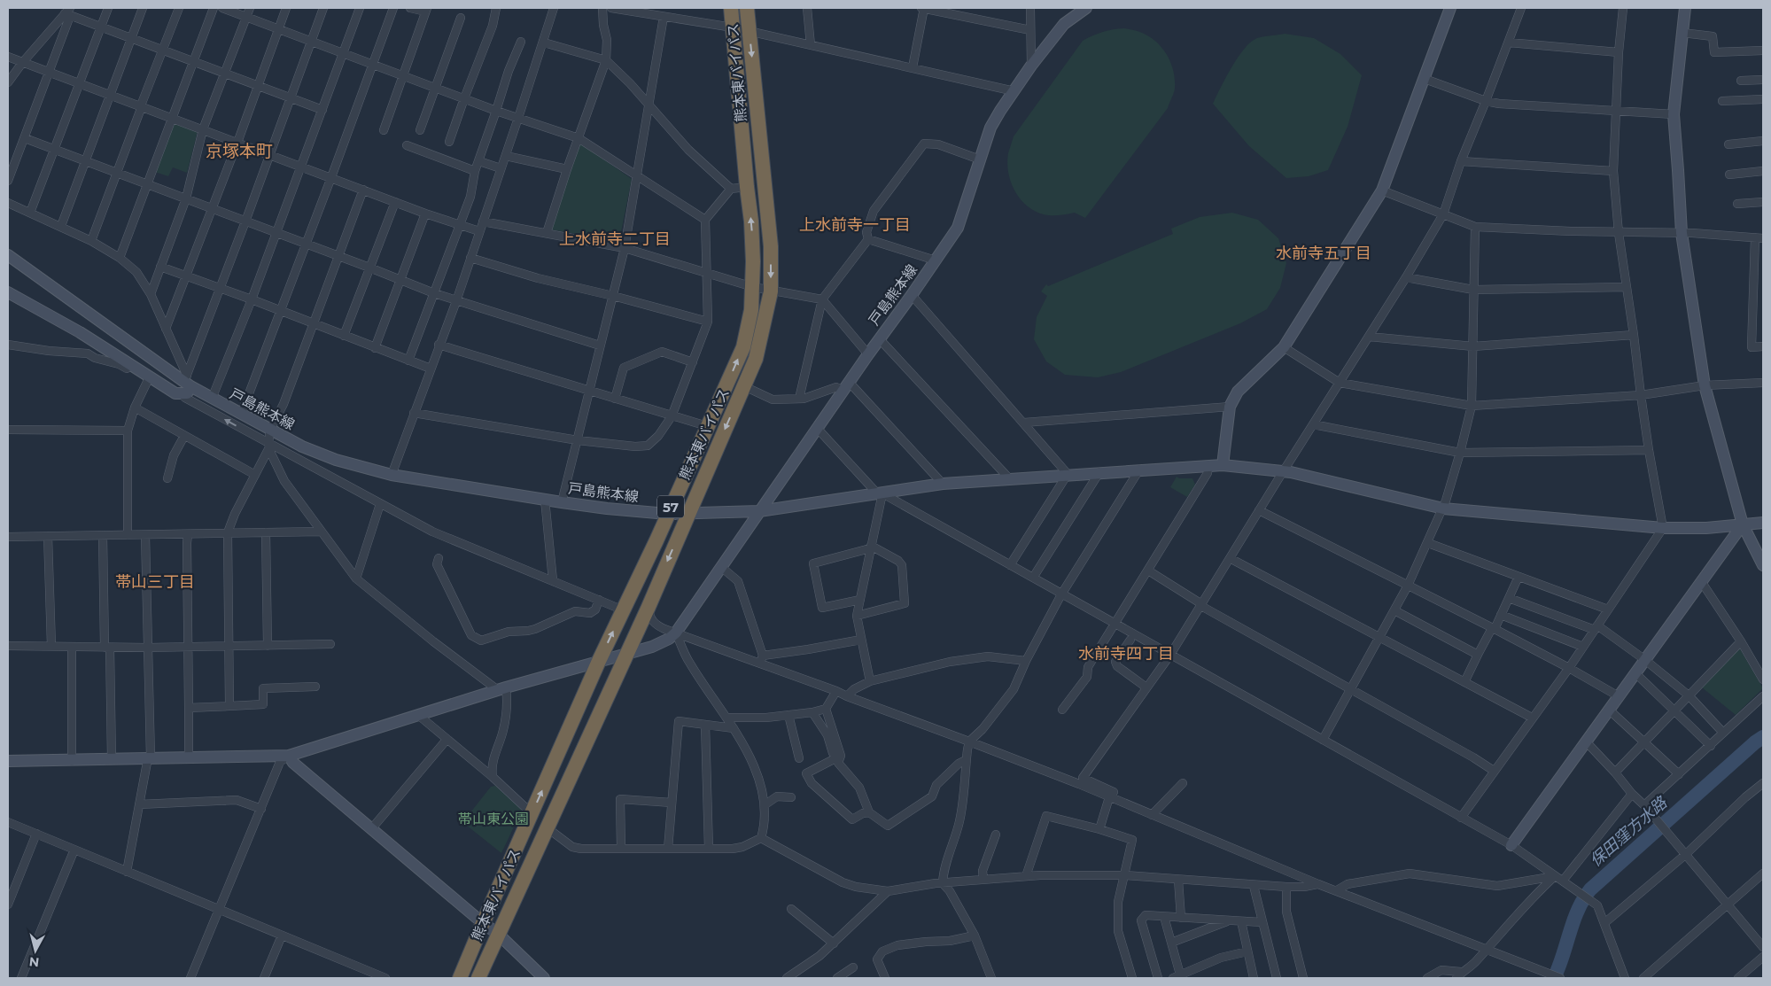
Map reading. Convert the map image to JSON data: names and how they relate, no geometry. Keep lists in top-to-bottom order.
{
  "streets": {
    "highway": ["熊本東バイパス", "57"],
    "street": ["戸島熊本線"]
  },
  "crossings": [
    ["熊本東バイパス", "戸島熊本線"]
  ],
  "districts": [
    "京塚本町",
    "上水前寺一丁目",
    "上水前寺二丁目",
    "水前寺五丁目",
    "帯山三丁目",
    "水前寺四丁目"
  ],
  "water": ["保田窪方水路"],
  "parks": ["帯山東公園"],
  "north": "bottom"
}
